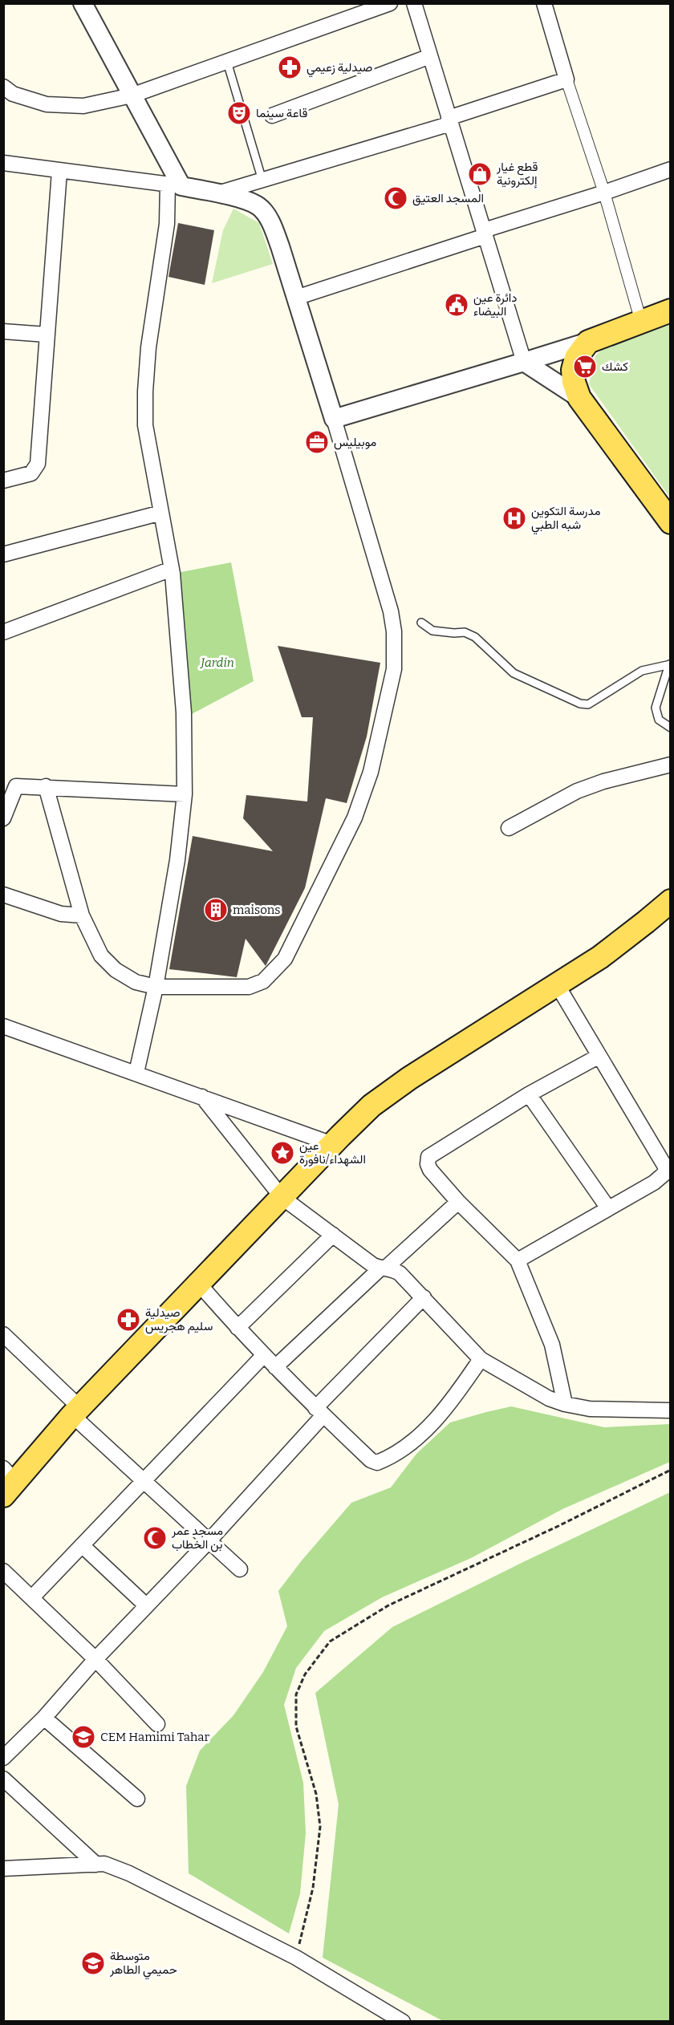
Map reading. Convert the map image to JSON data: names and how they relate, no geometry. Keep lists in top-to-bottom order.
{
  "parks": ["Jardin"],
  "places": {
    "pharmacy": ["صيدلية زعيمي", "صيدلية سليم هجريس"],
    "theatre": ["قاعة سينما"],
    "shop": ["قطع غيار إلكترونية"],
    "mosque": ["المسجد العتيق", "مسجد عمر بن الخطاب"],
    "public building": ["دائرة عين البيضاء"],
    "supermarket": ["كشك"],
    "office": ["موبيليس"],
    "hospital": ["مدرسة التكوين شبه الطبي"],
    "building": ["maisons"],
    "place": ["عين الشهداء/نافورة"],
    "school or university": ["CEM Hamimi Tahar", "متوسطة حميمي الطاهر"]
  }
}
